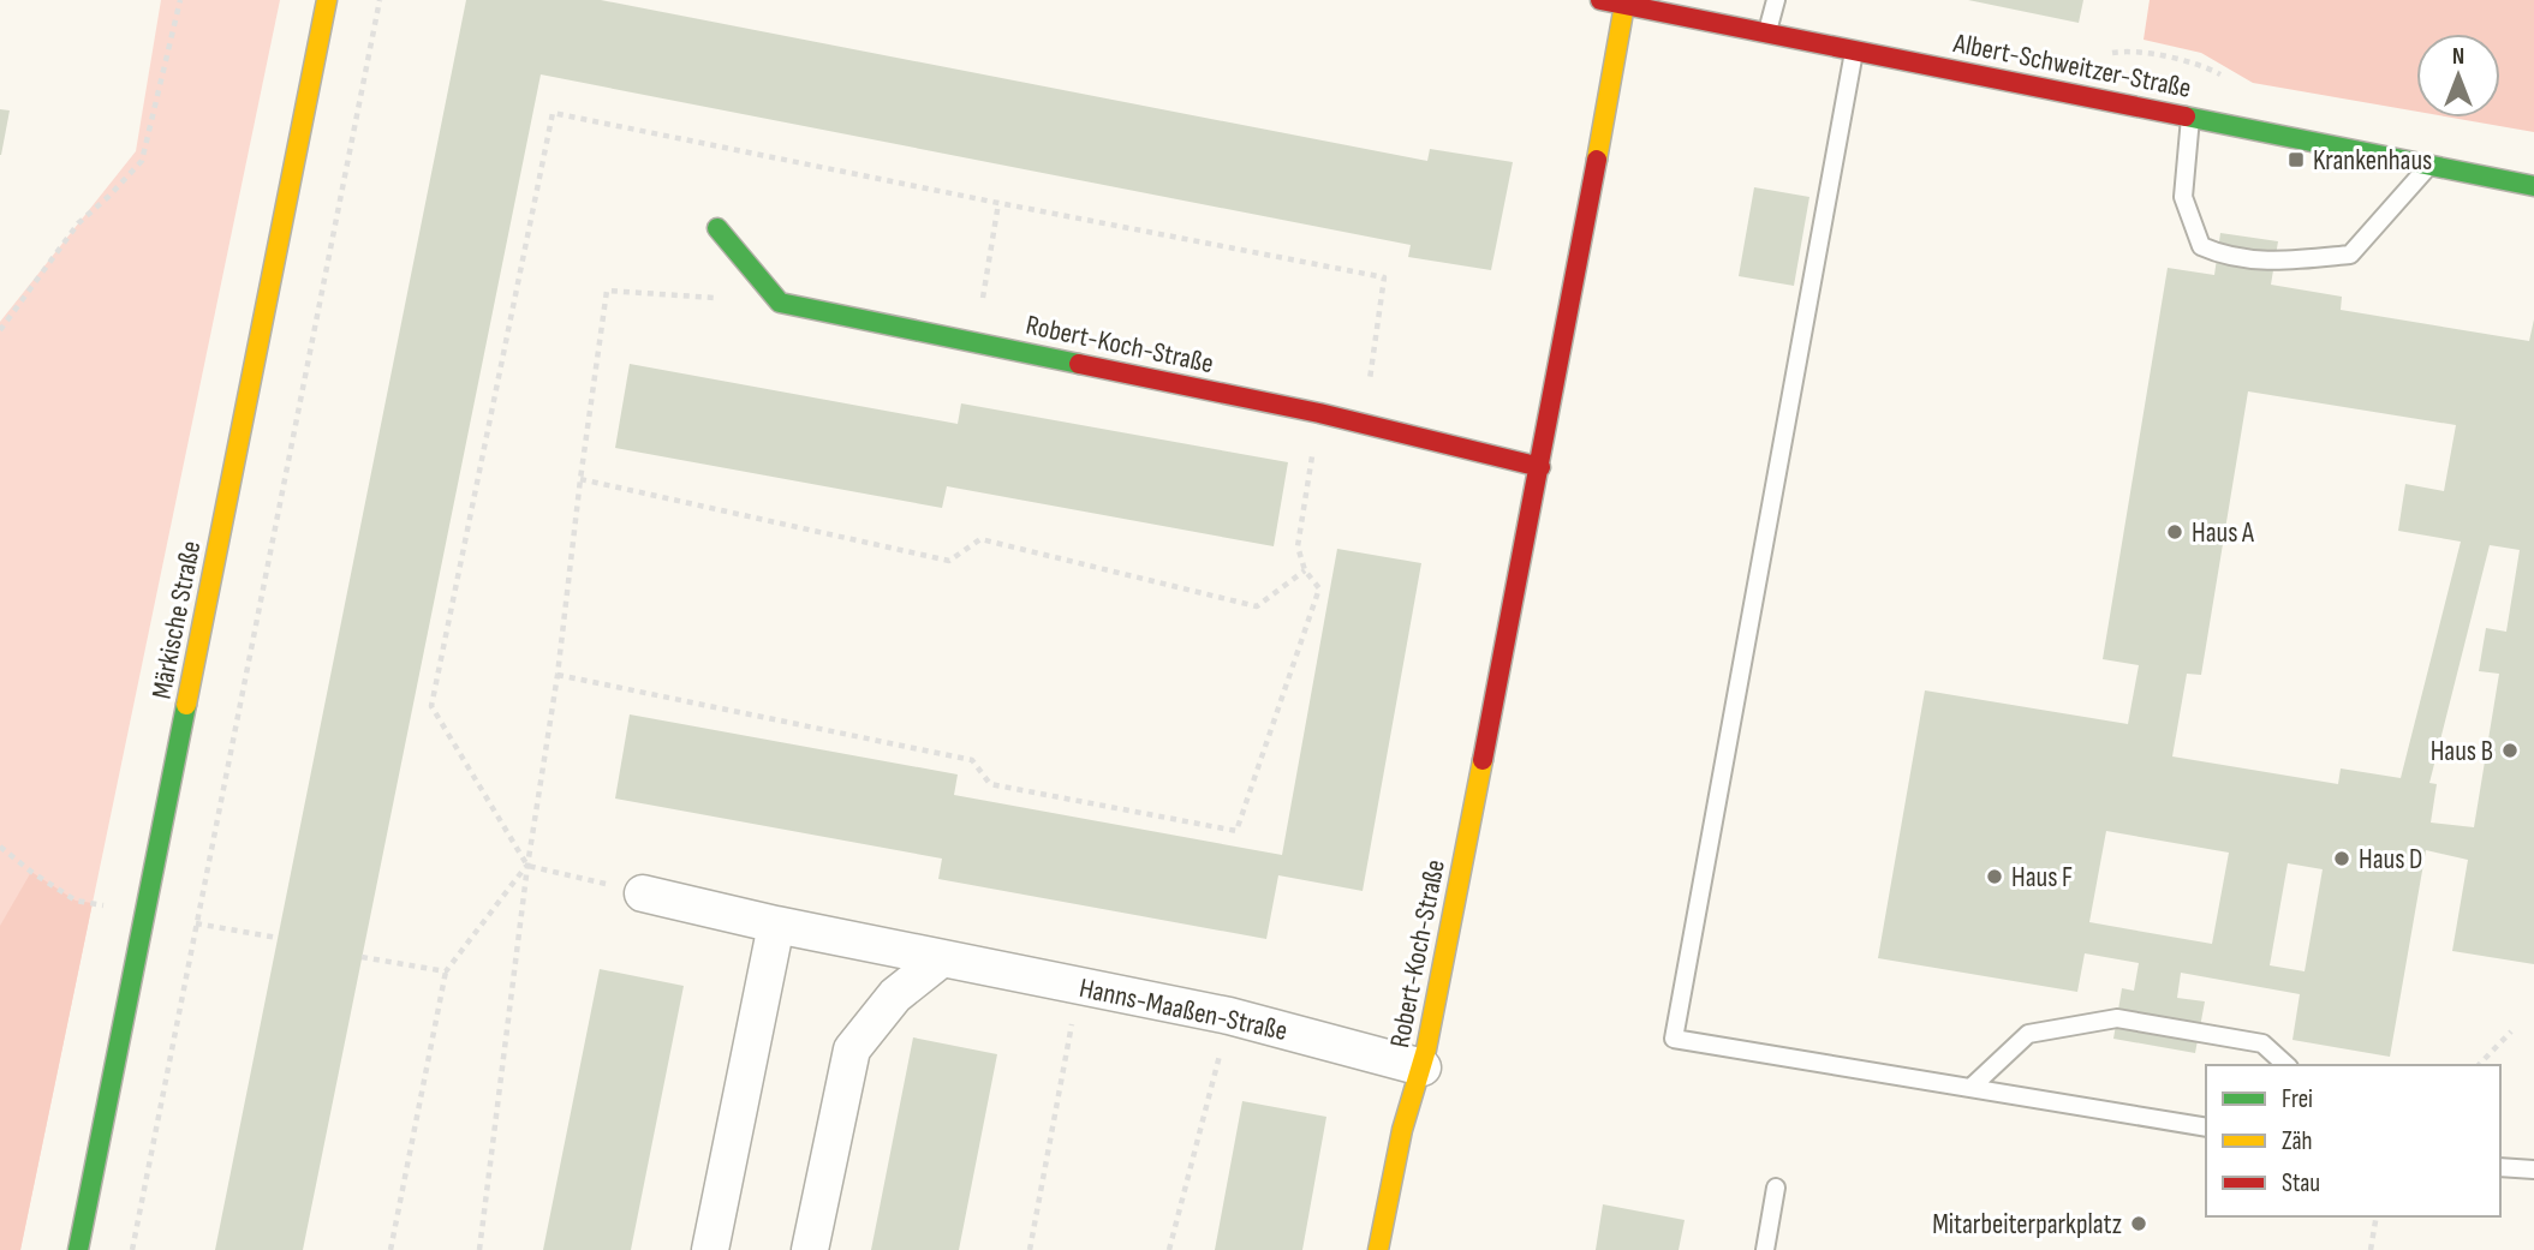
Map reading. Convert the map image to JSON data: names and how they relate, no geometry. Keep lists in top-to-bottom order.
{
  "streets": {
    "street": [
      "Albert-Schweitzer-Straße",
      "Robert-Koch-Straße",
      "Märkische Straße",
      "Hanns-Maaßen-Straße"
    ]
  },
  "crossings": [
    ["Albert-Schweitzer-Straße", "Robert-Koch-Straße"],
    ["Robert-Koch-Straße", "Hanns-Maaßen-Straße"]
  ],
  "places": {
    "transit": ["Krankenhaus"],
    "other": [
      "Haus A",
      "Haus B",
      "Haus D",
      "Haus F",
      "Mitarbeiterparkplatz"
    ]
  },
  "legend": ["Frei", "Zäh", "Stau"],
  "north": "top"
}
